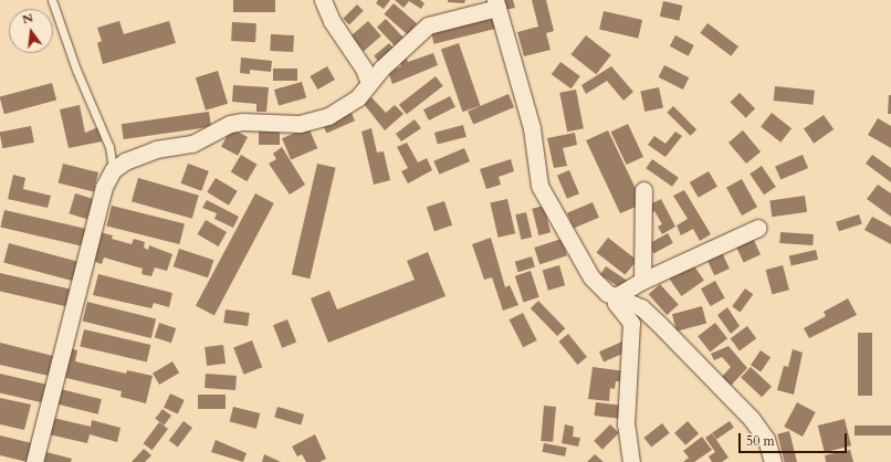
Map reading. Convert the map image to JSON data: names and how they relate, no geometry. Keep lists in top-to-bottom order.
{
  "scale_bar": "50 m",
  "north": "top"
}
